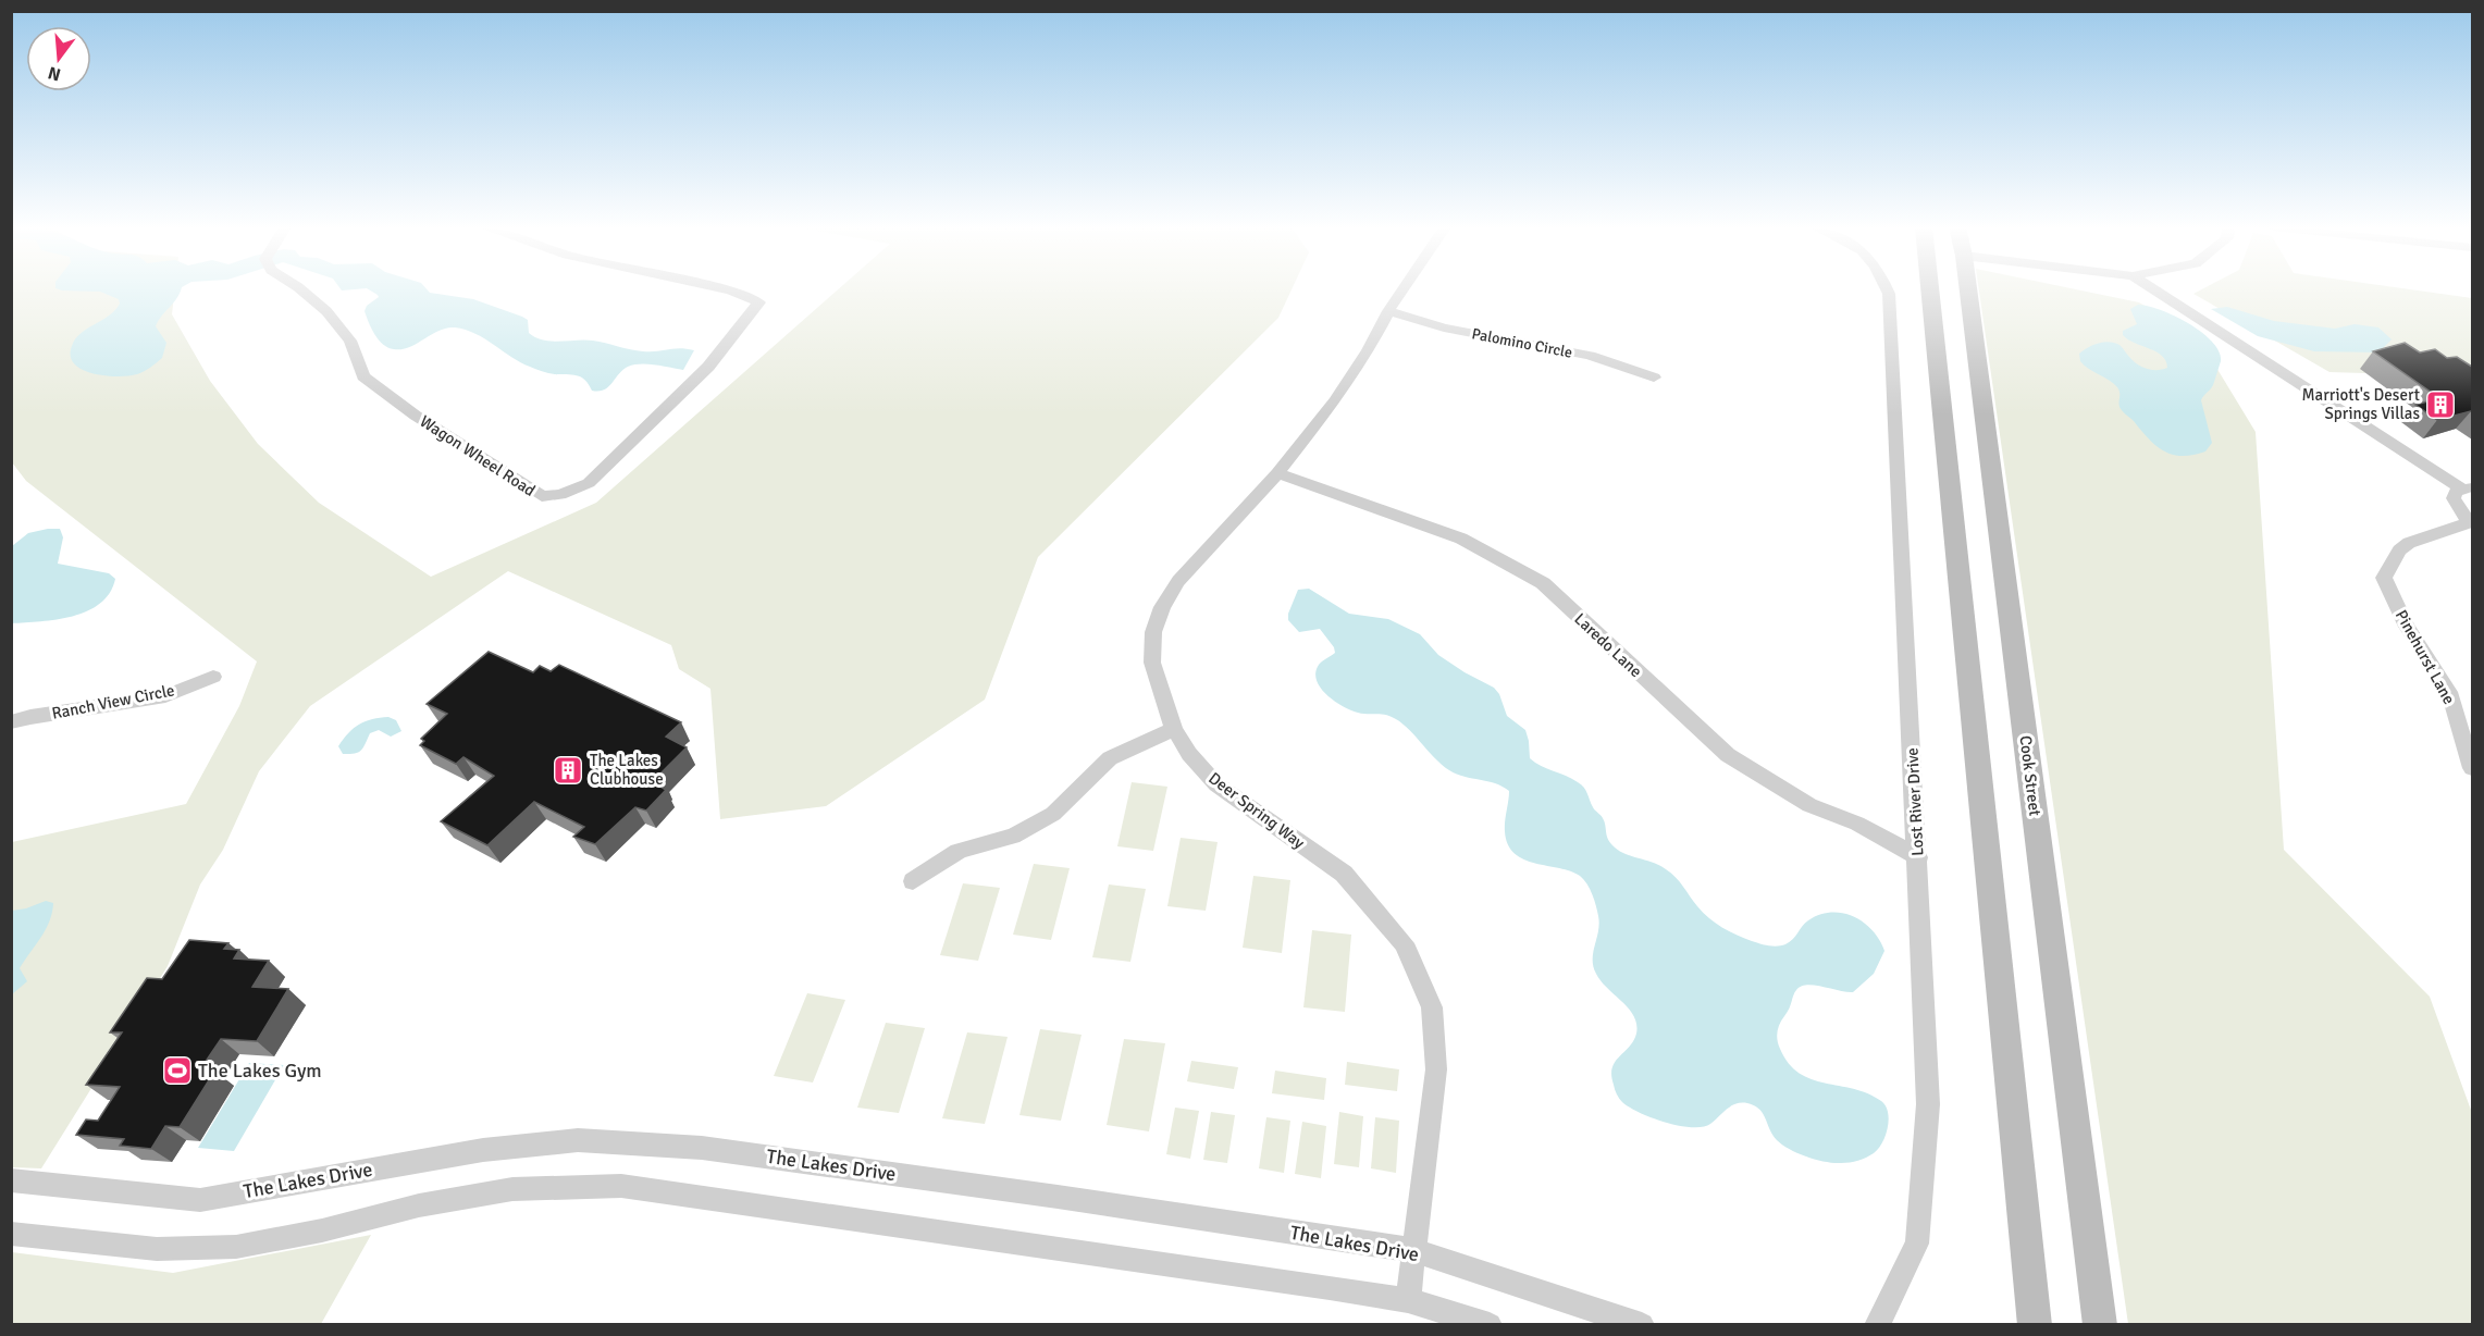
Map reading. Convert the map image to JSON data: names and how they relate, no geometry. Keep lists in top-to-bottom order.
{
  "streets": {
    "main road": ["Cook Street"],
    "street": [
      "Palomino Circle",
      "Wagon Wheel Road",
      "Laredo Lane",
      "Pinehurst Lane",
      "Ranch View Circle",
      "Lost River Drive",
      "Deer Spring Way",
      "The Lakes Drive"
    ]
  },
  "crossings": [
    ["Palomino Circle", "Deer Spring Way"],
    ["Laredo Lane", "Lost River Drive"],
    ["Laredo Lane", "Deer Spring Way"],
    ["Deer Spring Way", "The Lakes Drive"]
  ],
  "places": {
    "building": ["Marriott's Desert Springs Villas", "The Lakes Clubhouse"],
    "sports": ["The Lakes Gym"]
  },
  "north": "bottom"
}
